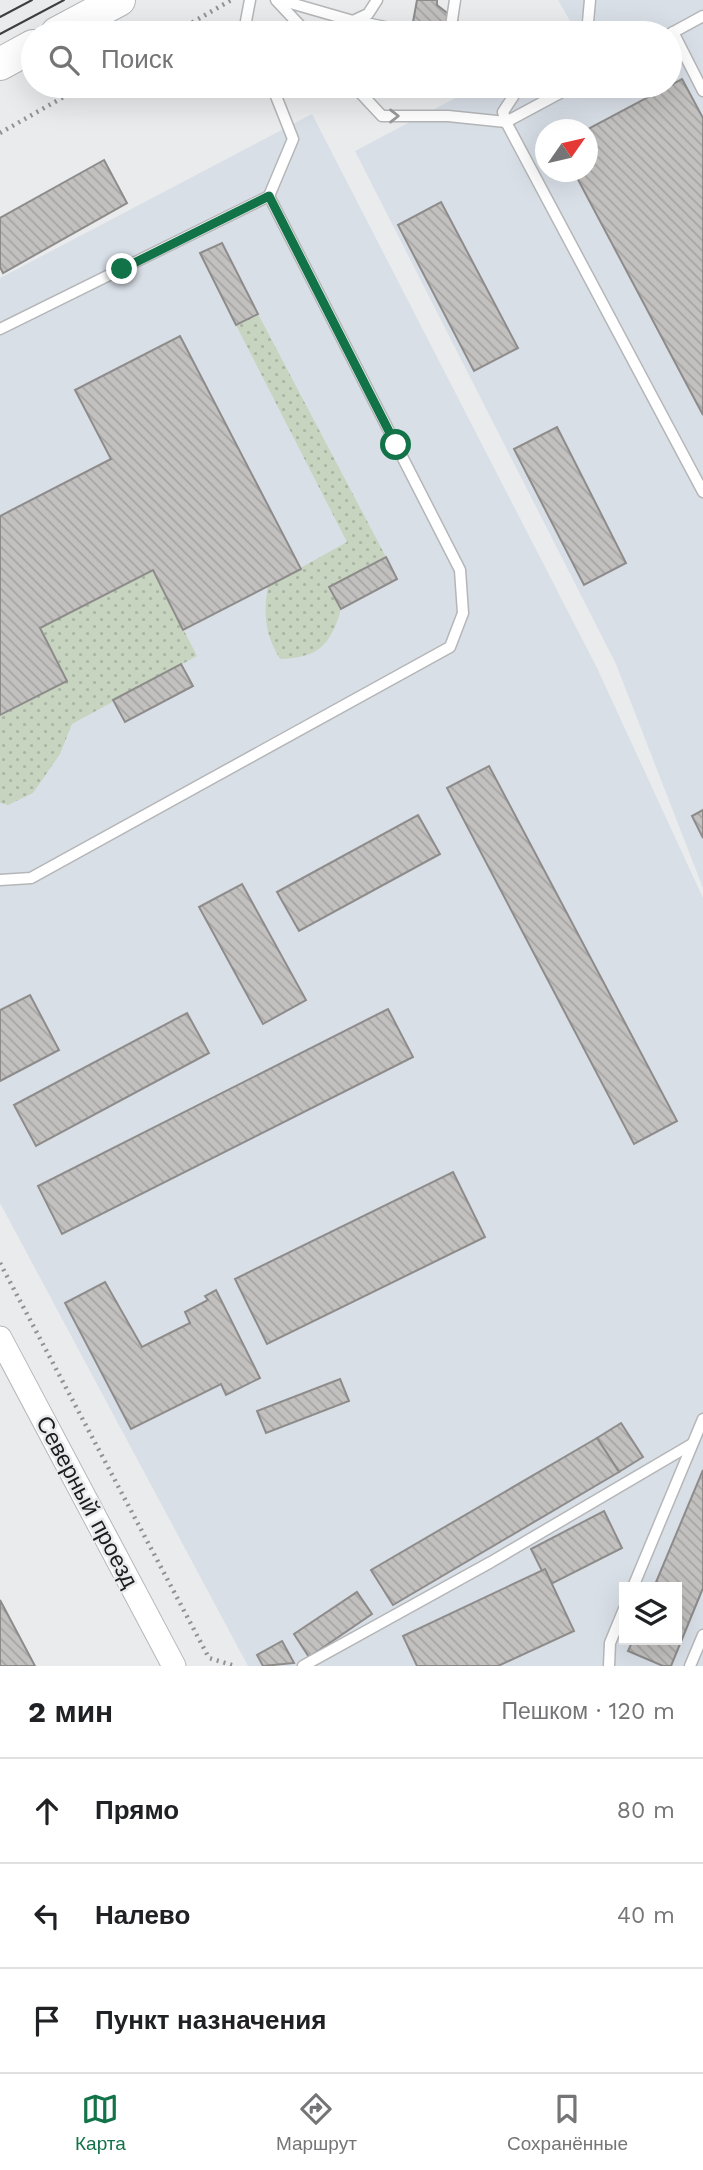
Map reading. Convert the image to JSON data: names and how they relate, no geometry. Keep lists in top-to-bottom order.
{
  "streets": {
    "street": ["Северный проезд"]
  },
  "north": "top right",
  "page": {
    "search": "Поиск",
    "heading": ["2 мин", "Пешком · 120 m"],
    "list": [
      ["Прямо", "80 m"],
      ["Налево", "40 m"],
      "Пункт назначения"
    ],
    "nav": ["Карта", "Маршрут", "Сохранённые"]
  }
}
